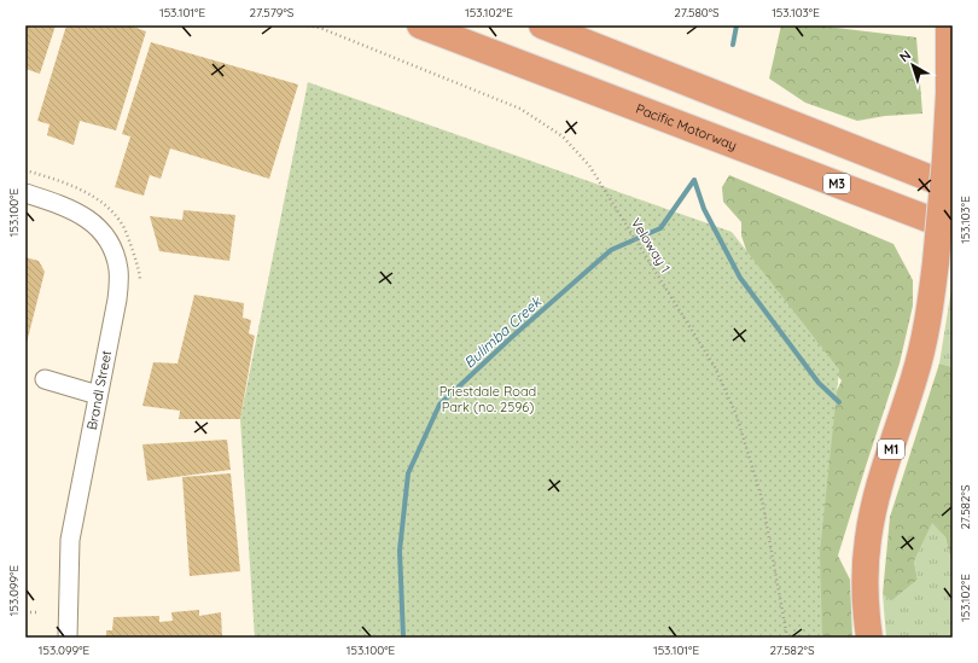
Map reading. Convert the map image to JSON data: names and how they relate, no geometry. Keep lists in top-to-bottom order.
{
  "streets": {
    "highway": ["Pacific Motorway", "M3", "M1"],
    "street": ["Brandl Street"],
    "path": ["Veloway 1"]
  },
  "water": ["Bulimba Creek"],
  "parks": ["Priestdale Road Park (no. 2596)"],
  "north": "top left",
  "coordinates": [
    "153.101°E",
    "27.579°S",
    "153.102°E",
    "27.580°S",
    "153.103°E",
    "153.100°E",
    "27.582°S",
    "153.099°E"
  ]
}
